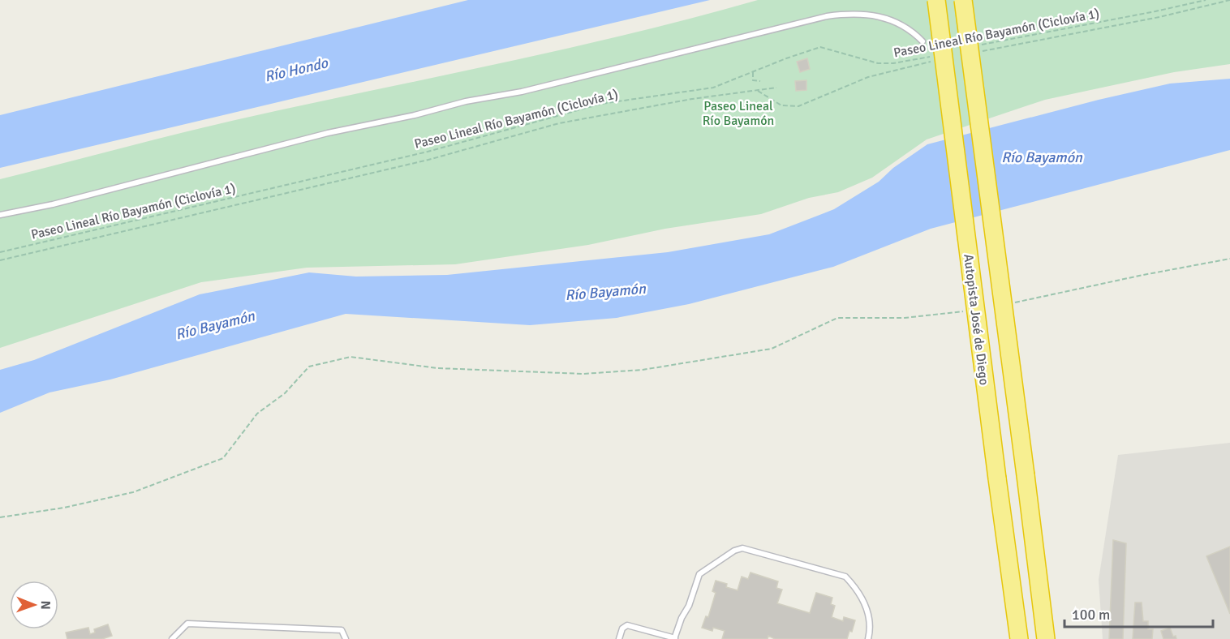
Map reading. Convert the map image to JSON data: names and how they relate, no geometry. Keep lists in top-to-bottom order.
{
  "streets": {
    "highway": ["Autopista José de Diego"],
    "path": ["Paseo Lineal Río Bayamón (Ciclovía 1)"]
  },
  "water": ["Río Hondo", "Río Bayamón"],
  "parks": ["Paseo Lineal Río Bayamón"],
  "scale_bar": "100 m",
  "north": "right"
}
